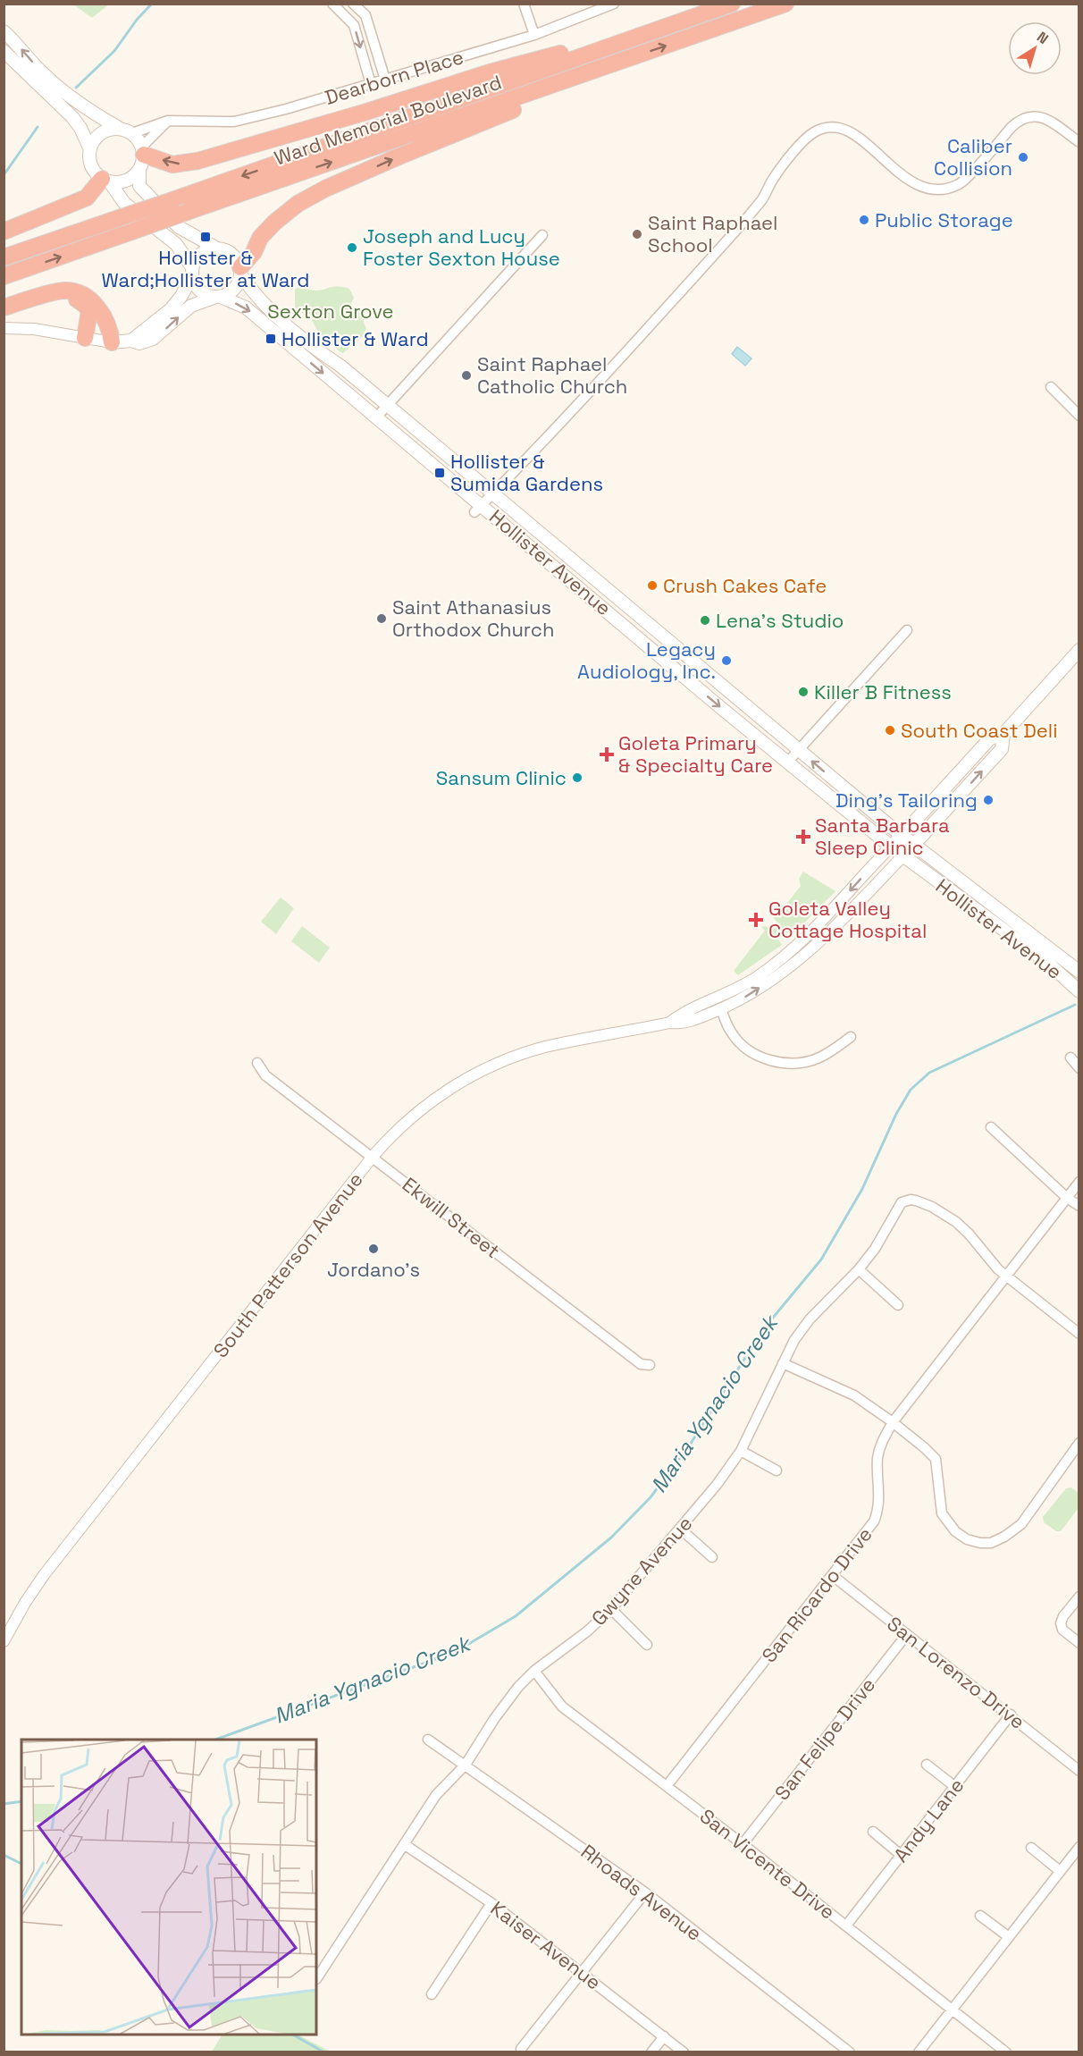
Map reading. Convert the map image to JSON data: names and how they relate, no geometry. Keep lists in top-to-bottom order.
{
  "streets": {
    "highway": ["Ward Memorial Boulevard"],
    "main road": ["Hollister Avenue", "South Patterson Avenue"],
    "street": [
      "Dearborn Place",
      "Ekwill Street",
      "Gwyne Avenue",
      "San Ricardo Drive",
      "San Lorenzo Drive",
      "San Felipe Drive",
      "Andy Lane",
      "San Vicente Drive",
      "Rhoads Avenue",
      "Kaiser Avenue"
    ]
  },
  "crossings": [
    ["Hollister Avenue", "South Patterson Avenue"],
    ["Ekwill Street", "South Patterson Avenue"],
    ["Gwyne Avenue", "San Ricardo Drive"],
    ["Gwyne Avenue", "San Vicente Drive"],
    ["Gwyne Avenue", "Rhoads Avenue"],
    ["Gwyne Avenue", "Kaiser Avenue"],
    ["San Ricardo Drive", "San Lorenzo Drive"],
    ["San Ricardo Drive", "San Vicente Drive"],
    ["San Lorenzo Drive", "San Felipe Drive"],
    ["San Lorenzo Drive", "Andy Lane"],
    ["San Felipe Drive", "San Vicente Drive"],
    ["Andy Lane", "San Vicente Drive"]
  ],
  "water": ["Maria Ygnacio Creek"],
  "parks": ["Sexton Grove"],
  "places": {
    "other": [
      "Caliber Collision",
      "Public Storage",
      "Saint Raphael School",
      "Joseph and Lucy Foster Sexton House",
      "Saint Raphael Catholic Church",
      "Crush Cakes Cafe",
      "Saint Athanasius Orthodox Church",
      "Lena's Studio",
      "Legacy Audiology, Inc.",
      "Killer B Fitness",
      "South Coast Deli",
      "Sansum Clinic",
      "Ding's Tailoring",
      "Jordano's"
    ],
    "transit": ["Hollister & Ward;Hollister at Ward", "Hollister & Ward", "Hollister & Sumida Gardens"],
    "health": ["Goleta Primary & Specialty Care", "Santa Barbara Sleep Clinic", "Goleta Valley Cottage Hospital"]
  },
  "north": "top right"
}
